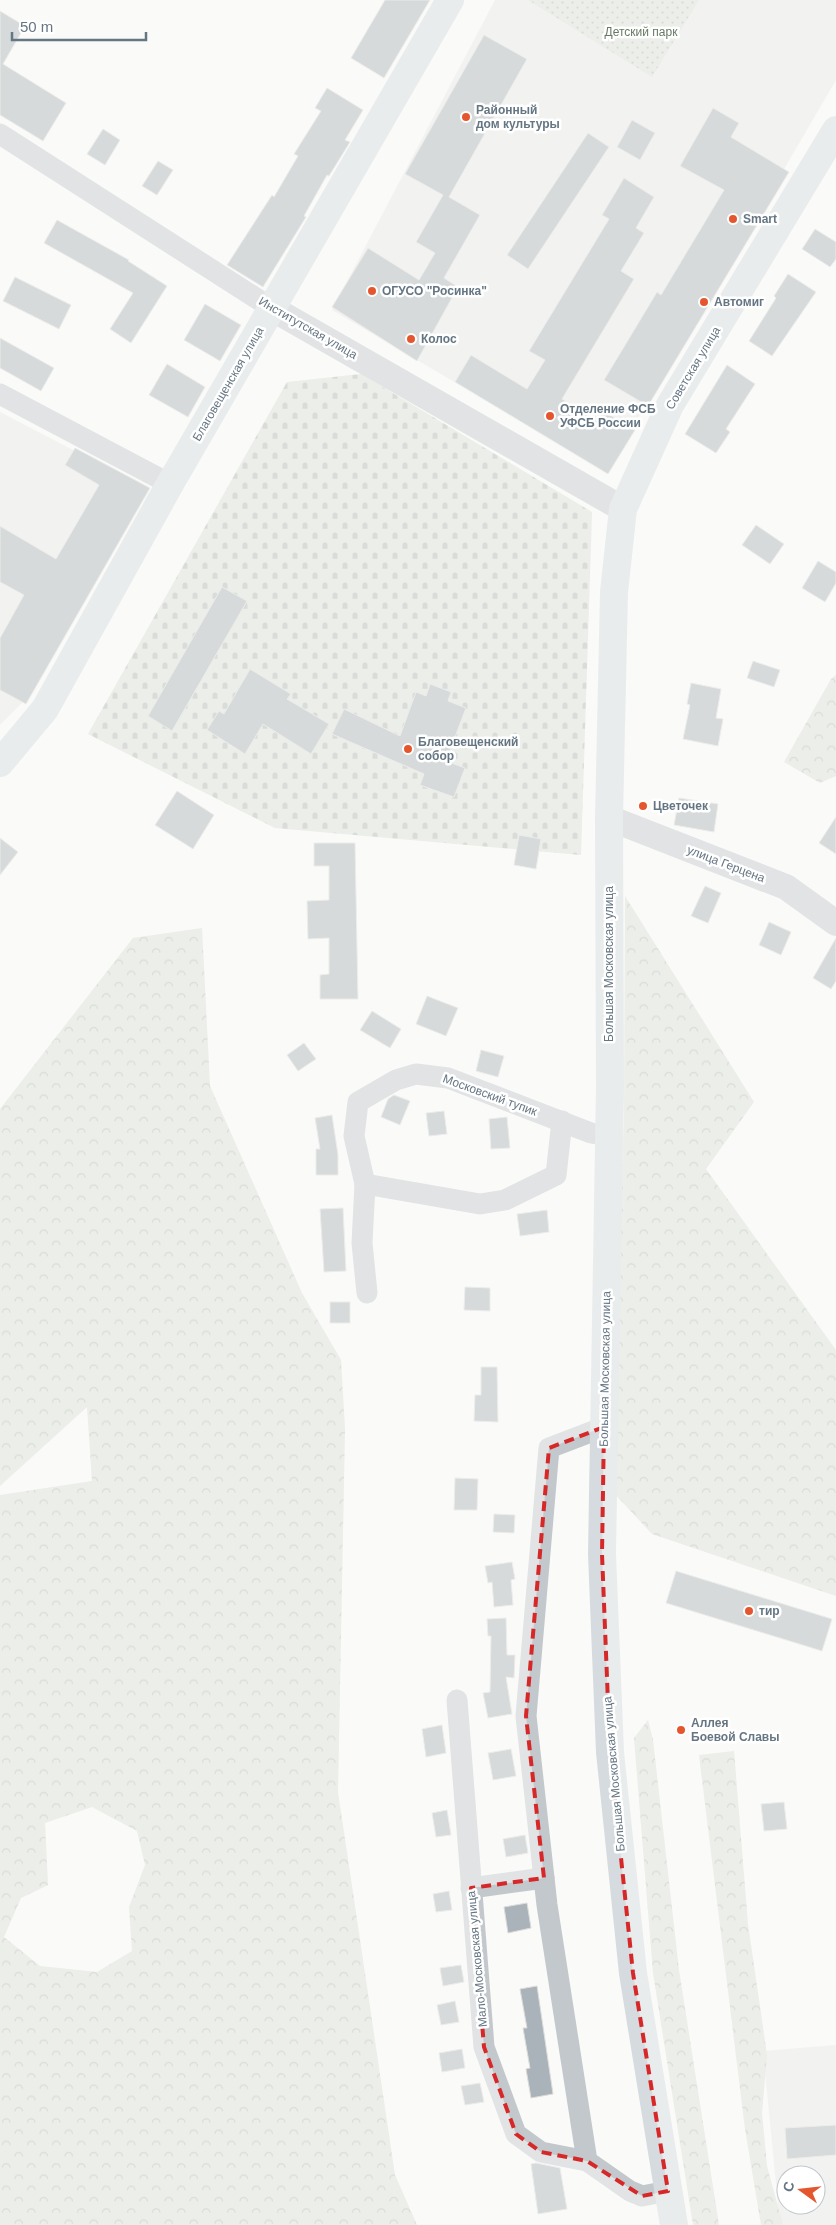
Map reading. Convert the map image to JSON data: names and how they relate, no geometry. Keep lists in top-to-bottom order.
{
  "streets": {
    "main road": ["Советская улица", "Благовещенская улица", "Большая Московская улица"],
    "street": [
      "Институтская улица",
      "улица Герцена",
      "Московский тупик",
      "Мало-Московская улица"
    ]
  },
  "crossings": [
    ["Институтская улица", "Советская улица"],
    ["Институтская улица", "Благовещенская улица"],
    ["Институтская улица", "Большая Московская улица"],
    ["Советская улица", "Большая Московская улица"],
    ["улица Герцена", "Большая Московская улица"],
    ["Большая Московская улица", "Московский тупик"]
  ],
  "parks": ["Детский парк"],
  "places": [
    "Районный дом культуры",
    "Smart",
    "ОГУСО \"Росинка\"",
    "Автомиг",
    "Колос",
    "Отделение ФСБ УФСБ России",
    "Благовещенский собор",
    "Цветочек",
    "тир",
    "Аллея Боевой Славы"
  ],
  "scale_bar": "50 m",
  "north": "left"
}
